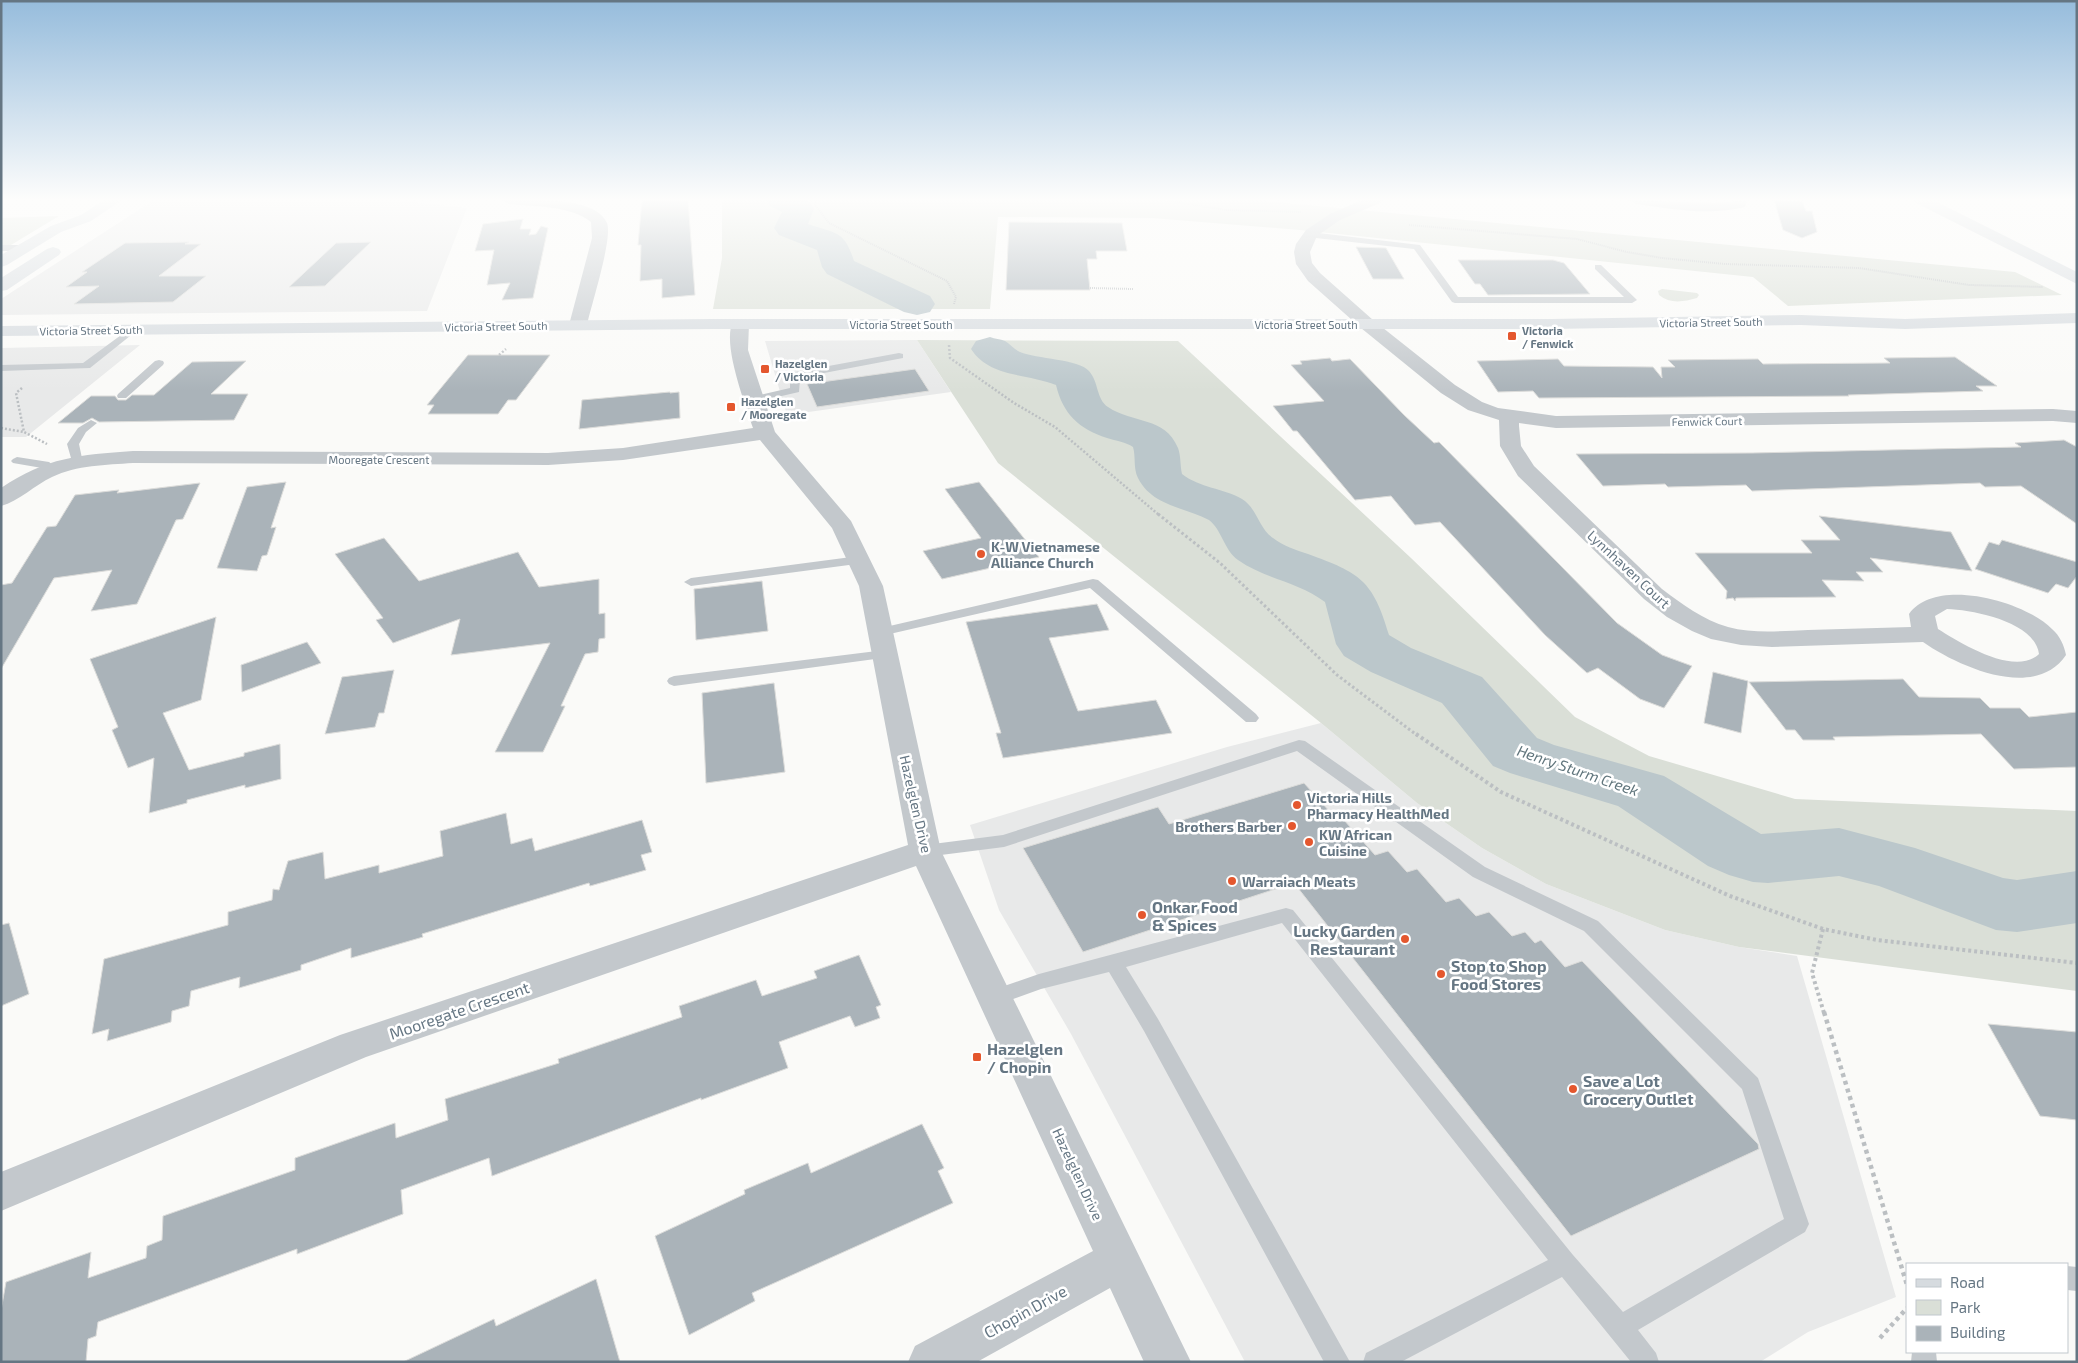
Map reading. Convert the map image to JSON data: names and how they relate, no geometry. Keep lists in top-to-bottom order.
{
  "streets": {
    "main road": ["Victoria Street South"],
    "street": [
      "Fenwick Court",
      "Mooregate Crescent",
      "Lynnhaven Court",
      "Hazelglen Drive",
      "Chopin Drive"
    ]
  },
  "crossings": [
    ["Victoria Street South", "Fenwick Court"],
    ["Victoria Street South", "Hazelglen Drive"],
    ["Fenwick Court", "Lynnhaven Court"],
    ["Mooregate Crescent", "Hazelglen Drive"],
    ["Hazelglen Drive", "Chopin Drive"]
  ],
  "water": ["Henry Sturm Creek"],
  "places": {
    "transit": [
      "Victoria / Fenwick",
      "Hazelglen / Victoria",
      "Hazelglen / Mooregate",
      "Hazelglen / Chopin"
    ],
    "other": [
      "K-W Vietnamese Alliance Church",
      "Victoria Hills Pharmacy HealthMed",
      "Brothers Barber",
      "KW African Cuisine",
      "Warraiach Meats",
      "Onkar Food & Spices",
      "Lucky Garden Restaurant",
      "Stop to Shop Food Stores",
      "Save a Lot Grocery Outlet"
    ]
  },
  "legend": ["Road", "Park", "Building"]
}
